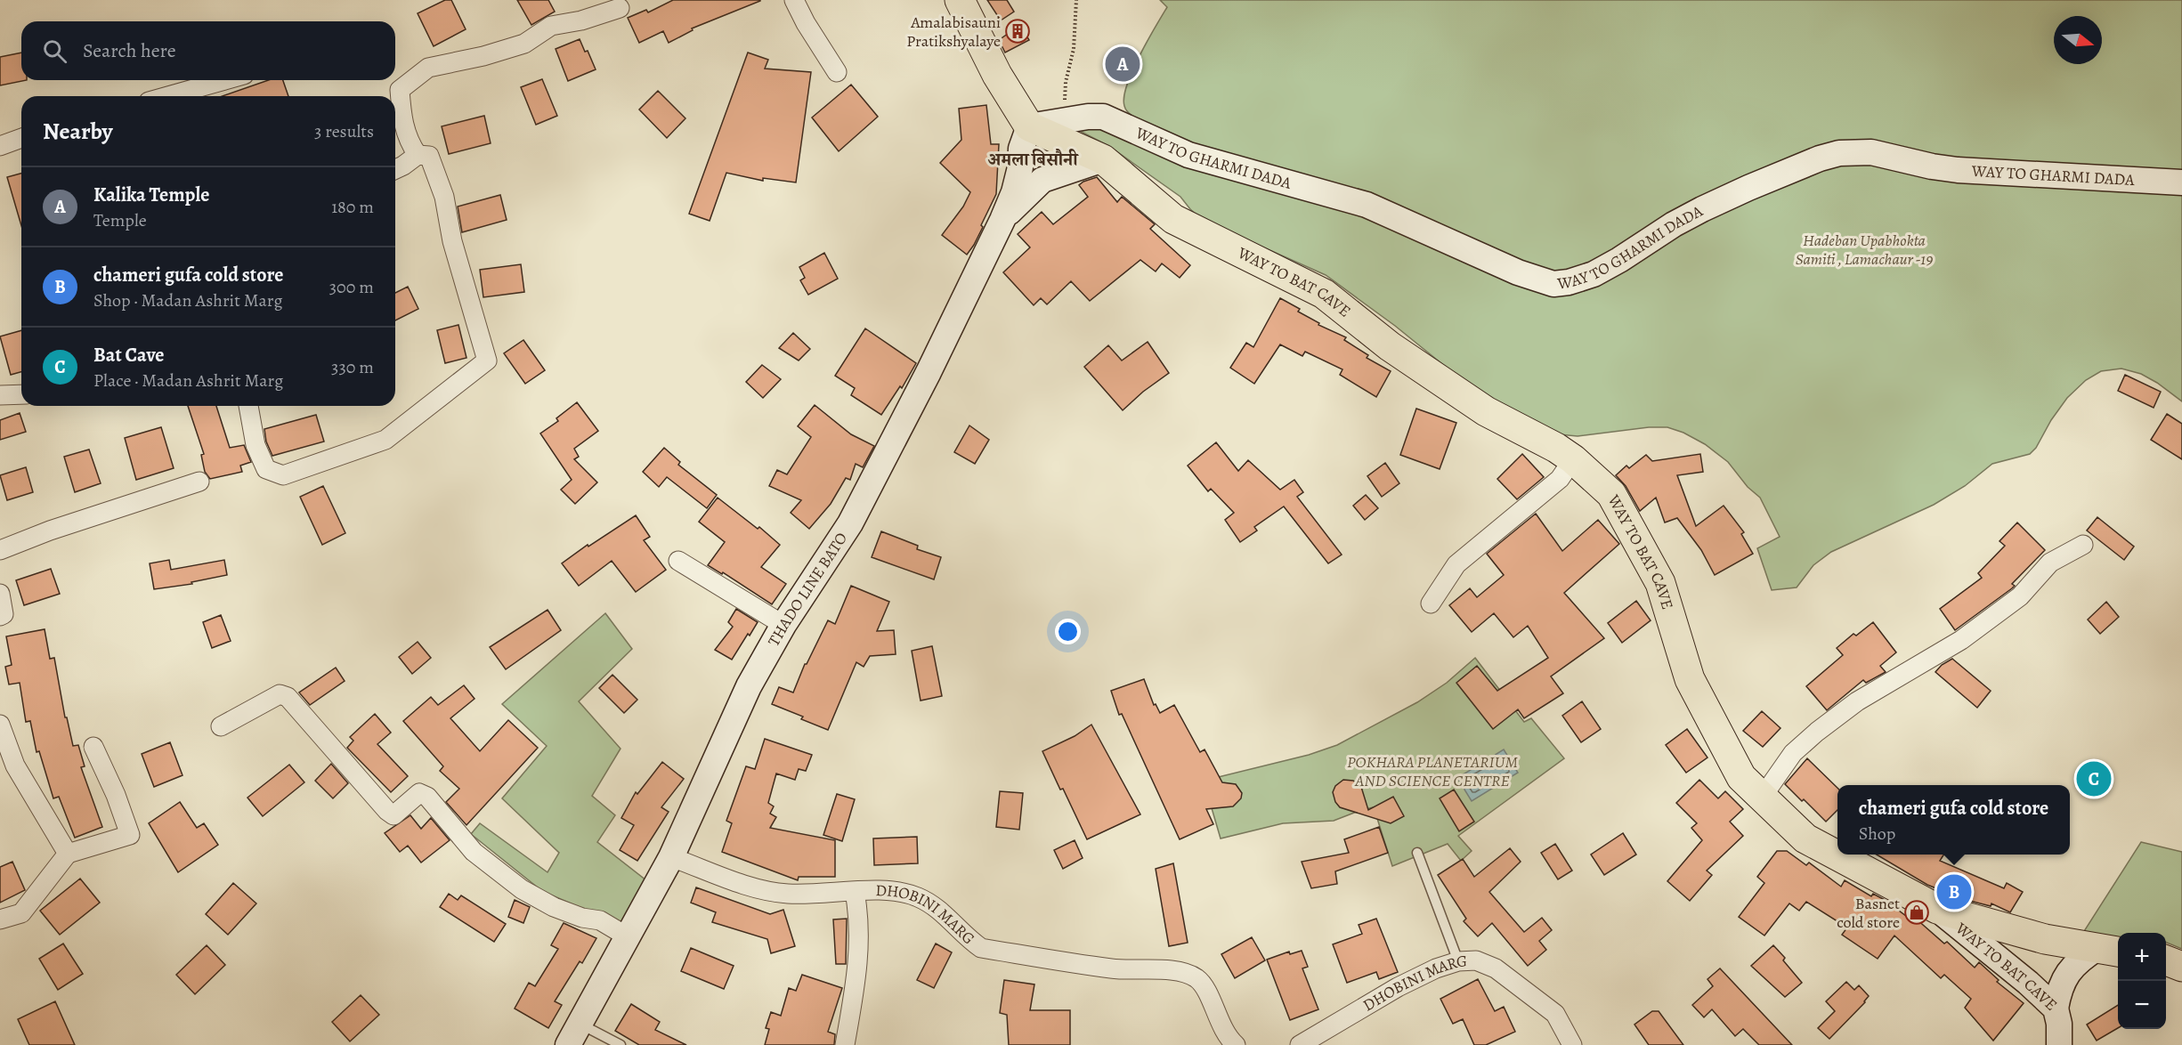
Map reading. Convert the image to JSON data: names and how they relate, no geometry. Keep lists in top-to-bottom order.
{
  "streets": {
    "main road": ["WAY TO GHARMI DADA", "WAY TO BAT CAVE", "THADO LINE BATO"],
    "street": ["DHOBINI MARG"]
  },
  "crossings": [
    ["WAY TO GHARMI DADA", "WAY TO BAT CAVE"],
    ["WAY TO GHARMI DADA", "THADO LINE BATO"],
    ["WAY TO BAT CAVE", "THADO LINE BATO"],
    ["THADO LINE BATO", "DHOBINI MARG"]
  ],
  "districts": ["अमला बिसौनी"],
  "parks": ["Hadeban Upabhokta Samiti , Lamachaur -19", "POKHARA PLANETARIUM AND SCIENCE CENTRE"],
  "places": {
    "building": ["Amalabisauni Pratikshyalaye"],
    "shop": ["Basnet cold store"]
  },
  "north": "right",
  "page": {
    "search": "Search here",
    "pins": ["A", "C", "B"],
    "heading": ["Nearby", "3 results"],
    "list": [
      {
        "mark": "A",
        "name": "Kalika Temple",
        "note": "Temple",
        "value": "180 m"
      },
      {
        "mark": "B",
        "name": "chameri gufa cold store",
        "note": "Shop · Madan Ashrit Marg",
        "value": "300 m"
      },
      {
        "mark": "C",
        "name": "Bat Cave",
        "note": "Place · Madan Ashrit Marg",
        "value": "330 m"
      }
    ],
    "popup": ["chameri gufa cold store", "Shop"],
    "map_buttons": ["+", "−"]
  }
}
